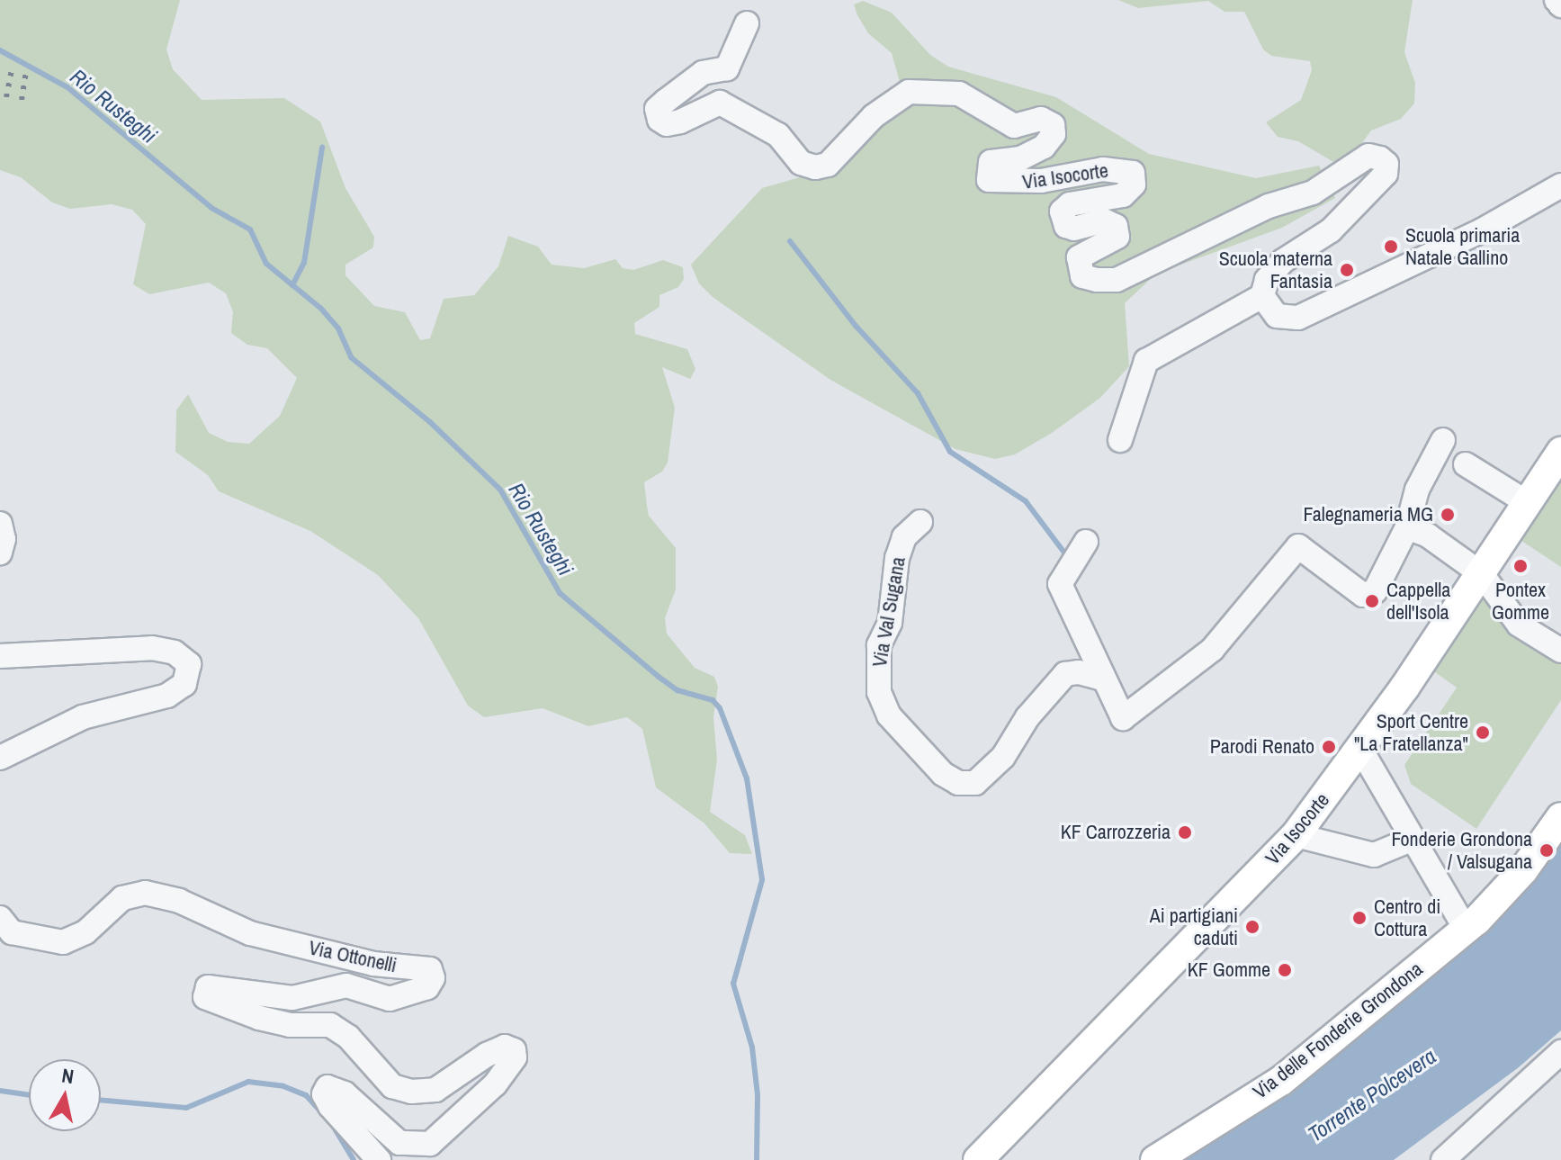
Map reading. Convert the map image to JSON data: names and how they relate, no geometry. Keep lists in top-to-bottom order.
{
  "streets": {
    "main road": ["Via Isocorte", "Via delle Fonderie Grondona"],
    "street": ["Via Val Sugana", "Via Ottonelli"]
  },
  "water": ["Rio Rusteghi", "Torrente Polcevera"],
  "places": [
    "Scuola primaria Natale Gallino",
    "Scuola materna Fantasia",
    "Falegnameria MG",
    "Pontex Gomme",
    "Cappella dell'Isola",
    "Sport Centre \"La Fratellanza\"",
    "Parodi Renato",
    "KF Carrozzeria",
    "Fonderie Grondona / Valsugana",
    "Centro di Cottura",
    "Ai partigiani caduti",
    "KF Gomme"
  ],
  "north": "top"
}
